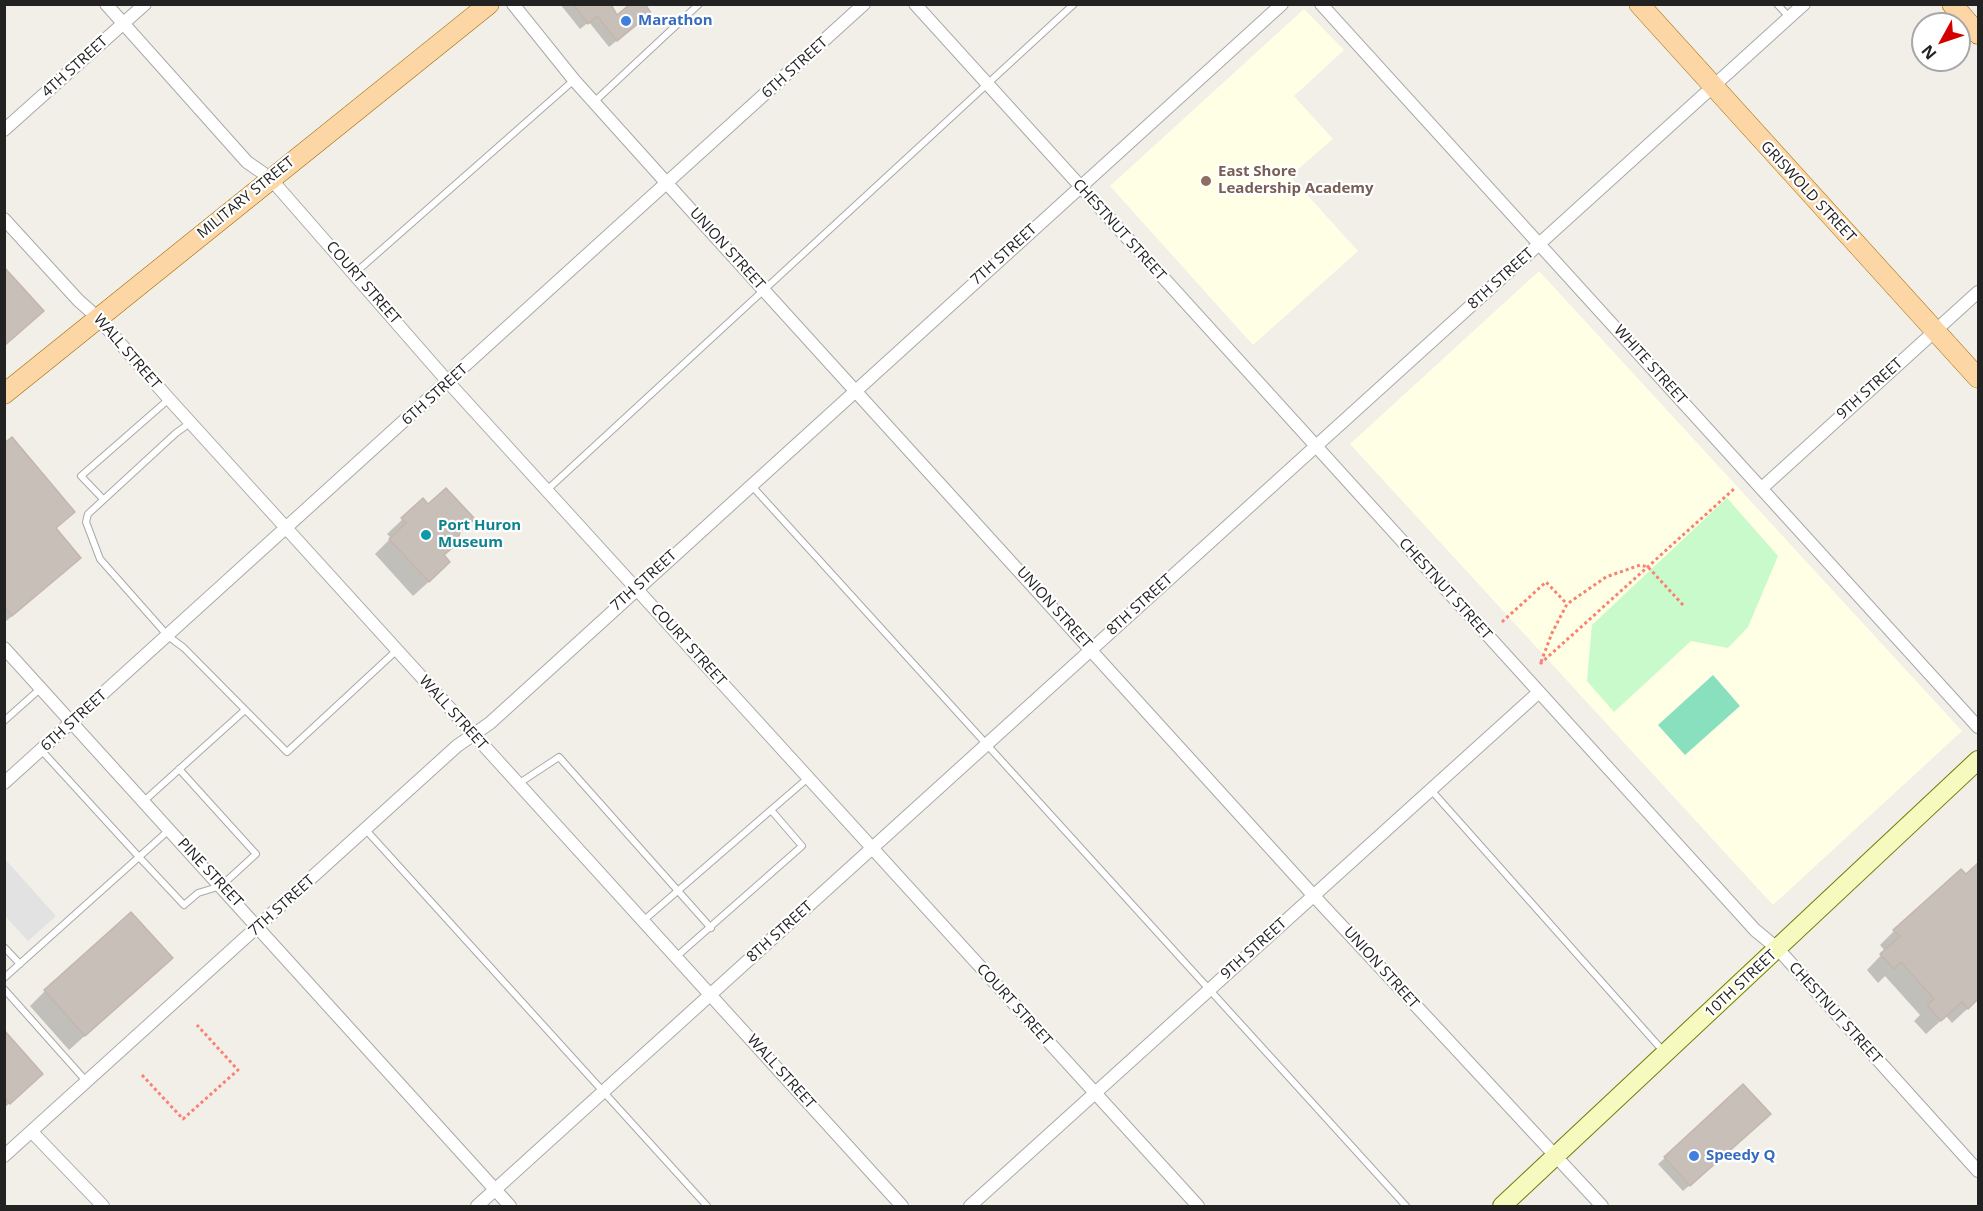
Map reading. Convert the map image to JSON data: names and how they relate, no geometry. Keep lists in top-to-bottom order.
{
  "streets": {
    "main road": ["GRISWOLD STREET", "MILITARY STREET"],
    "street": [
      "4TH STREET",
      "6TH STREET",
      "CHESTNUT STREET",
      "UNION STREET",
      "7TH STREET",
      "8TH STREET",
      "COURT STREET",
      "WALL STREET",
      "WHITE STREET",
      "9TH STREET",
      "PINE STREET",
      "10TH STREET"
    ]
  },
  "crossings": [
    ["4TH STREET", "COURT STREET"],
    ["6TH STREET", "UNION STREET"],
    ["6TH STREET", "COURT STREET"],
    ["6TH STREET", "WALL STREET"],
    ["6TH STREET", "PINE STREET"],
    ["GRISWOLD STREET", "8TH STREET"],
    ["GRISWOLD STREET", "9TH STREET"],
    ["MILITARY STREET", "COURT STREET"],
    ["MILITARY STREET", "WALL STREET"],
    ["CHESTNUT STREET", "7TH STREET"],
    ["CHESTNUT STREET", "8TH STREET"],
    ["CHESTNUT STREET", "9TH STREET"],
    ["CHESTNUT STREET", "10TH STREET"],
    ["UNION STREET", "7TH STREET"],
    ["UNION STREET", "8TH STREET"],
    ["UNION STREET", "9TH STREET"],
    ["UNION STREET", "10TH STREET"],
    ["7TH STREET", "COURT STREET"],
    ["7TH STREET", "WALL STREET"],
    ["7TH STREET", "PINE STREET"],
    ["8TH STREET", "COURT STREET"],
    ["8TH STREET", "WALL STREET"],
    ["8TH STREET", "WHITE STREET"],
    ["8TH STREET", "PINE STREET"],
    ["COURT STREET", "9TH STREET"],
    ["WHITE STREET", "9TH STREET"]
  ],
  "places": [
    "Marathon",
    "East Shore Leadership Academy",
    "Port Huron Museum",
    "Speedy Q"
  ],
  "north": "bottom left"
}
